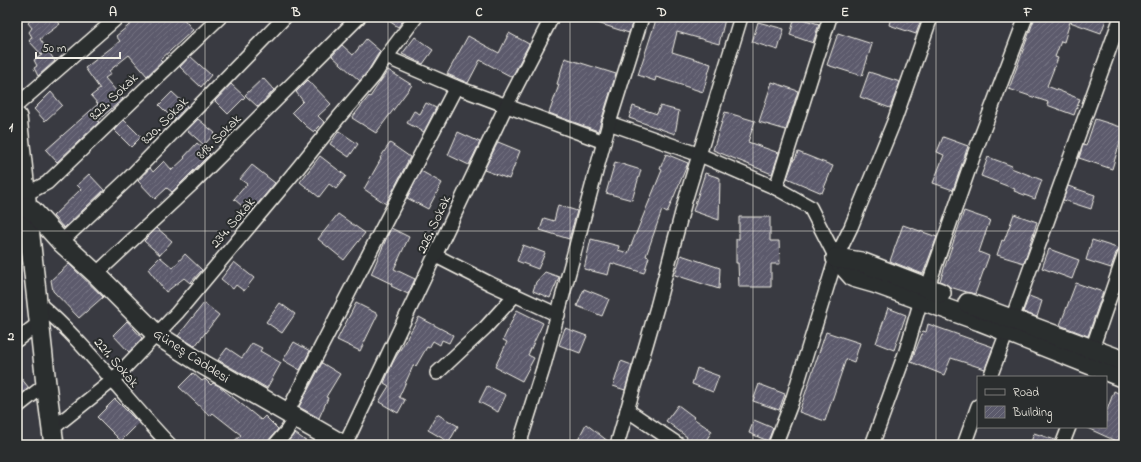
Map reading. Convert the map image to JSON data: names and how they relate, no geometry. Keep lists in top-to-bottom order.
{
  "streets": {
    "street": [
      "822. Sokak",
      "820. Sokak",
      "818. Sokak",
      "234. Sokak",
      "226. Sokak",
      "Güneş Caddesi",
      "221. Sokak"
    ]
  },
  "crossings": [
    ["822. Sokak", "Güneş Caddesi"],
    ["820. Sokak", "Güneş Caddesi"],
    ["818. Sokak", "Güneş Caddesi"],
    ["234. Sokak", "Güneş Caddesi"],
    ["234. Sokak", "221. Sokak"],
    ["226. Sokak", "Güneş Caddesi"]
  ],
  "legend": ["Road", "Building"],
  "scale_bar": "50 m",
  "grid": {
    "columns": [
      "A",
      "B",
      "C",
      "D",
      "E",
      "F"
    ],
    "rows": ["1", "2"]
  }
}
